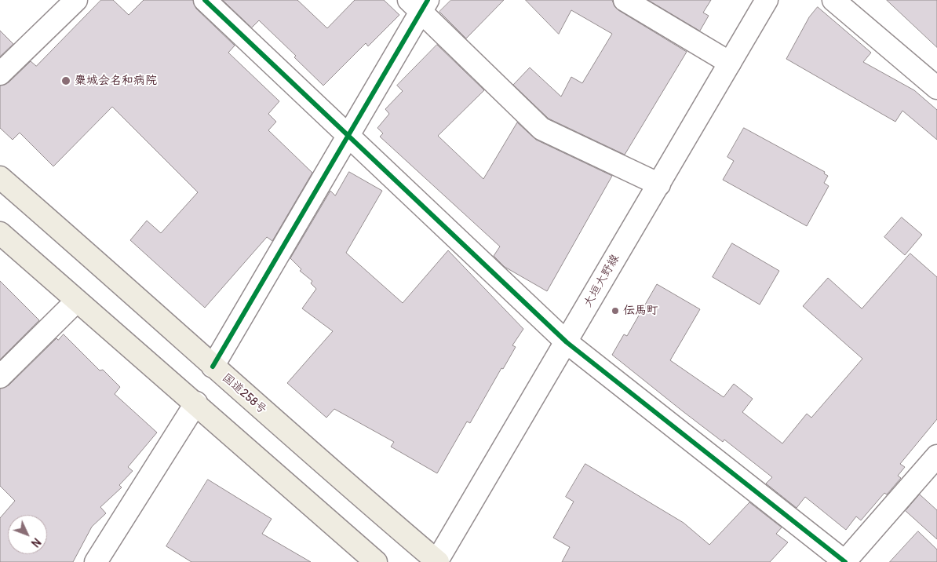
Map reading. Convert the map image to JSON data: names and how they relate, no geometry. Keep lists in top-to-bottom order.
{
  "streets": {
    "highway": ["国道258号"],
    "street": ["大垣大野線"]
  },
  "crossings": [
    ["大垣大野線", "国道258号"]
  ],
  "places": ["麋城会名和病院", "伝馬町"],
  "north": "bottom right"
}
